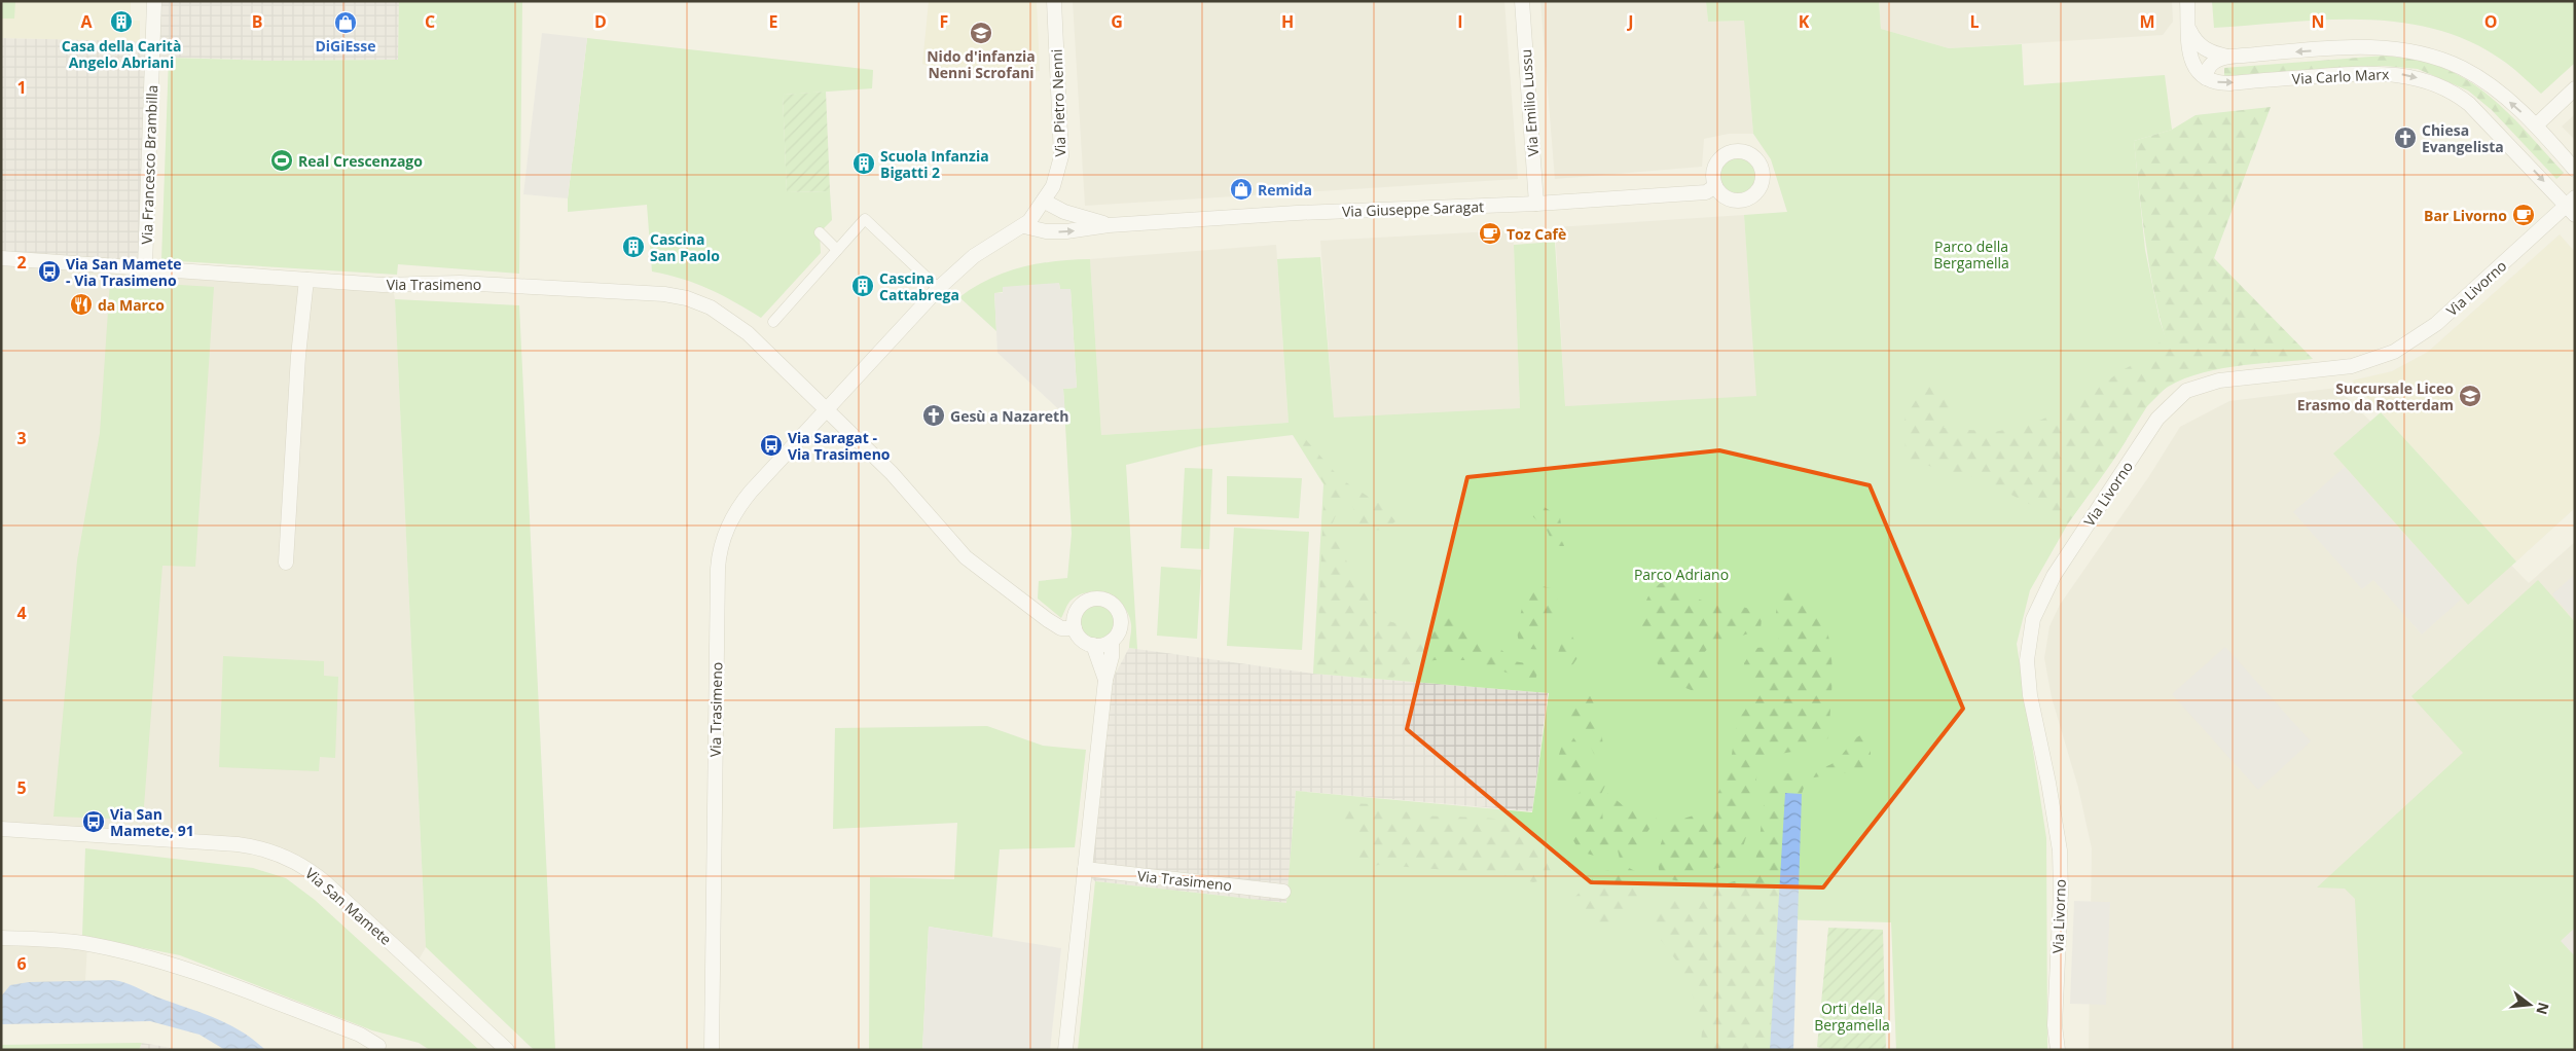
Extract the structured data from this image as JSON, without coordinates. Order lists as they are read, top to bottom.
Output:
{
  "streets": {
    "street": [
      "Via Carlo Marx",
      "Via Pietro Nenni",
      "Via Emilio Lussu",
      "Via Francesco Brambilla",
      "Via Giuseppe Saragat",
      "Via Trasimeno",
      "Via Livorno",
      "Via San Mamete"
    ]
  },
  "crossings": [
    ["Via Carlo Marx", "Via Livorno"],
    ["Via Pietro Nenni", "Via Giuseppe Saragat"],
    ["Via Emilio Lussu", "Via Giuseppe Saragat"],
    ["Via Francesco Brambilla", "Via Trasimeno"]
  ],
  "parks": ["Parco della Bergamella", "Parco Adriano", "Orti della Bergamella"],
  "places": {
    "building": [
      "Casa della Carità Angelo Abriani",
      "Scuola Infanzia Bigatti 2",
      "Cascina San Paolo",
      "Cascina Cattabrega"
    ],
    "shop": ["DiGiEsse", "Remida"],
    "school or university": ["Nido d'infanzia Nenni Scrofani", "Succursale Liceo Erasmo da Rotterdam"],
    "church": ["Chiesa Evangelista", "Gesù a Nazareth"],
    "sports": ["Real Crescenzago"],
    "cafe": ["Bar Livorno", "Toz Cafè"],
    "bus stop": ["Via San Mamete - Via Trasimeno", "Via Saragat - Via Trasimeno", "Via San Mamete, 91"],
    "restaurant": ["da Marco"]
  },
  "north": "right",
  "grid": {
    "columns": [
      "A",
      "B",
      "C",
      "D",
      "E",
      "F",
      "G",
      "H",
      "I",
      "J",
      "K",
      "L",
      "M",
      "N",
      "O"
    ],
    "rows": [
      "1",
      "2",
      "3",
      "4",
      "5",
      "6"
    ]
  }
}
